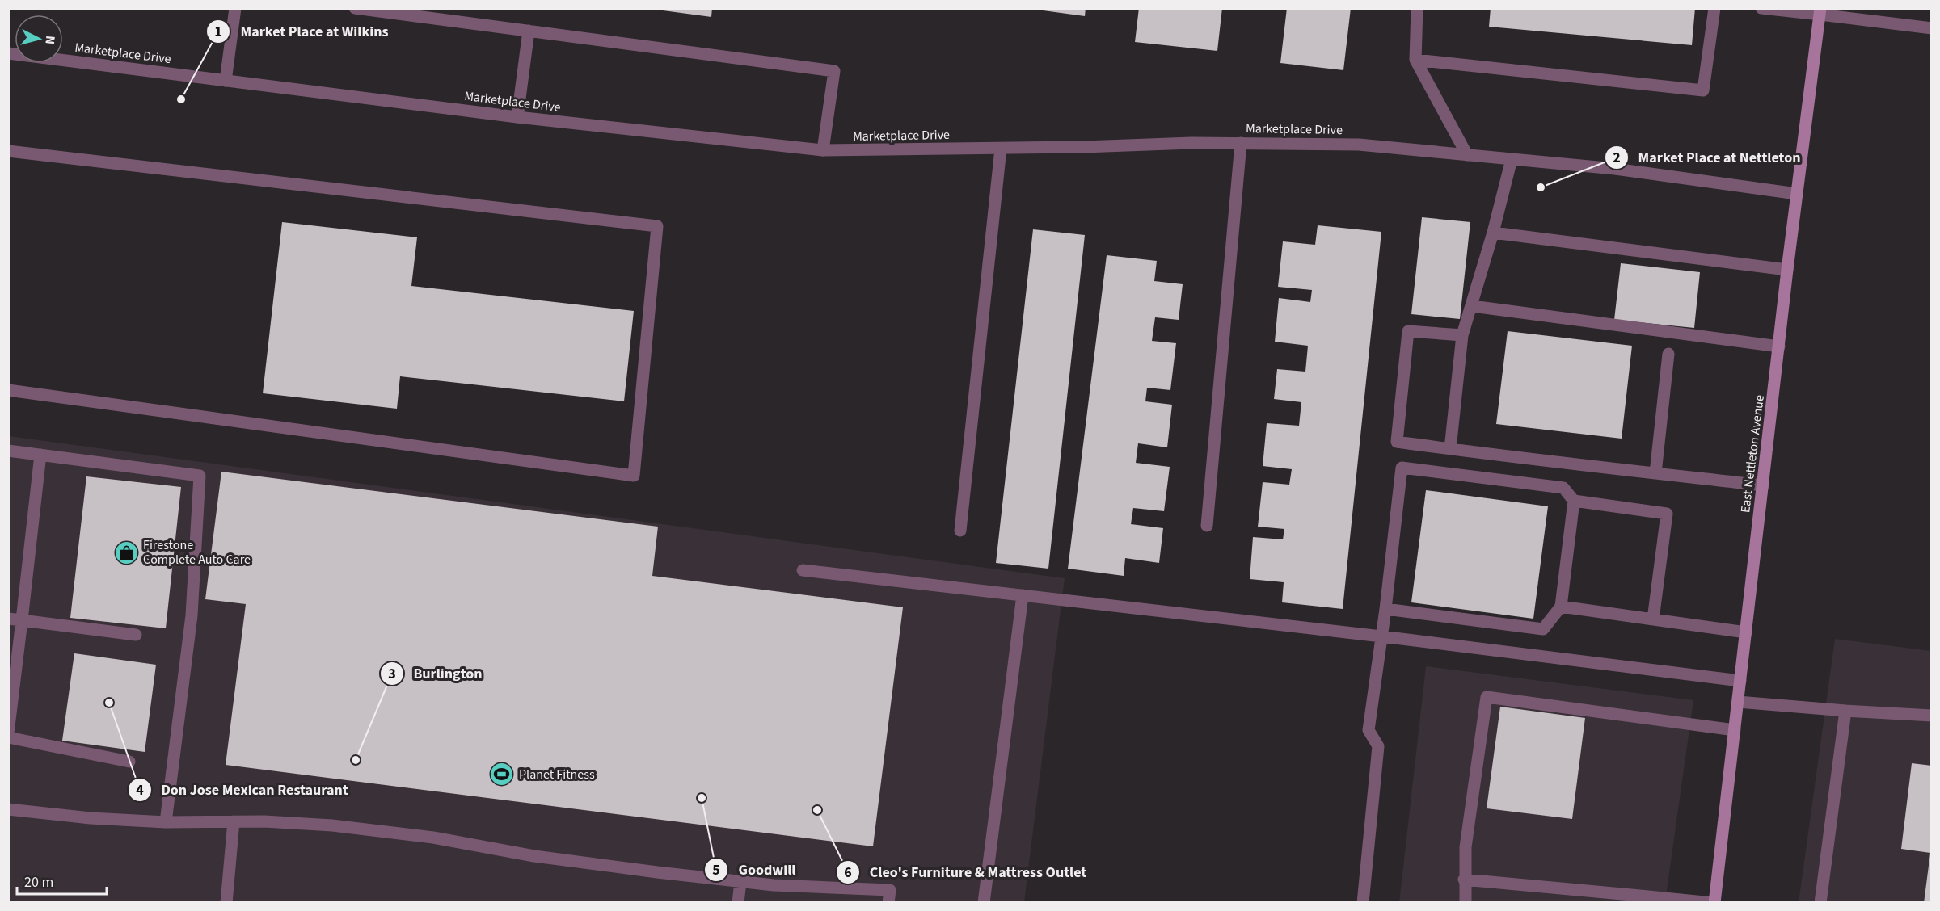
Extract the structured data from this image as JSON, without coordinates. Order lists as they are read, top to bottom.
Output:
{
  "streets": {
    "main road": ["East Nettleton Avenue"],
    "street": ["Marketplace Drive"]
  },
  "crossings": [
    ["Marketplace Drive", "East Nettleton Avenue"]
  ],
  "places": {
    "other": [
      "Market Place at Wilkins",
      "Market Place at Nettleton",
      "Don Jose Mexican Restaurant",
      "Burlington",
      "Goodwill",
      "Cleo's Furniture & Mattress Outlet"
    ],
    "shop": ["Firestone Complete Auto Care"],
    "sports": ["Planet Fitness"]
  },
  "scale_bar": "20 m",
  "north": "right"
}
